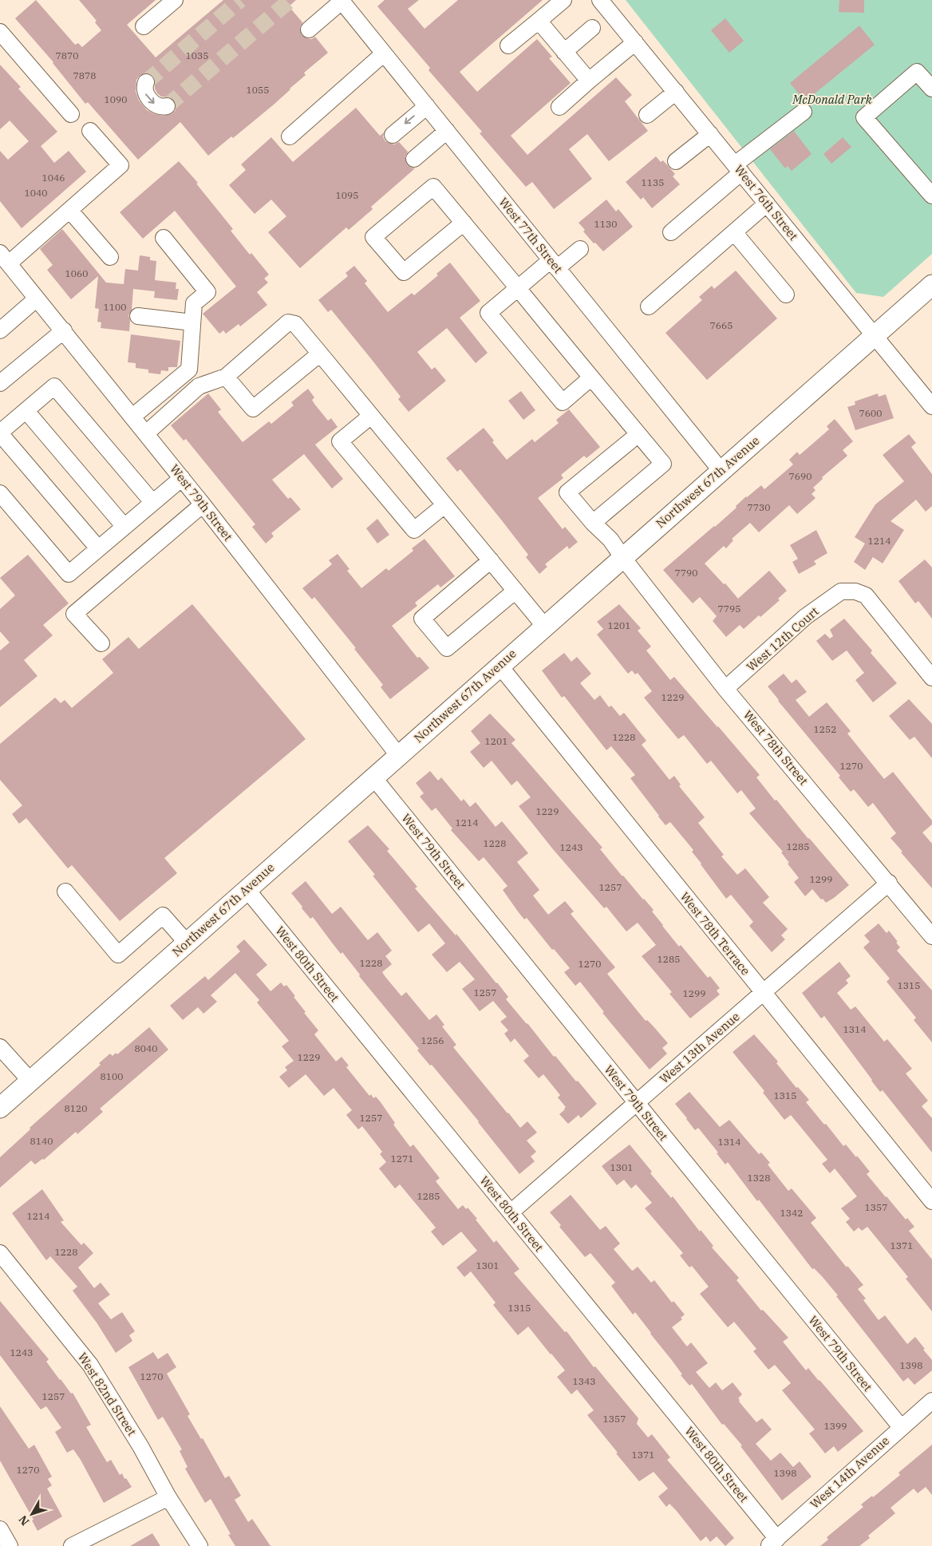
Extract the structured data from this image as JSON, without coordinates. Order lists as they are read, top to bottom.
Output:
{
  "streets": {
    "main road": ["Northwest 67th Avenue"],
    "street": [
      "West 76th Street",
      "West 77th Street",
      "West 79th Street",
      "West 12th Court",
      "West 78th Street",
      "West 78th Terrace",
      "West 80th Street",
      "West 13th Avenue",
      "West 82nd Street",
      "West 14th Avenue"
    ]
  },
  "crossings": [
    ["West 76th Street", "Northwest 67th Avenue"],
    ["West 77th Street", "Northwest 67th Avenue"],
    ["Northwest 67th Avenue", "West 79th Street"],
    ["Northwest 67th Avenue", "West 78th Street"],
    ["Northwest 67th Avenue", "West 78th Terrace"],
    ["Northwest 67th Avenue", "West 80th Street"],
    ["West 79th Street", "West 13th Avenue"],
    ["West 79th Street", "West 14th Avenue"],
    ["West 12th Court", "West 78th Street"],
    ["West 78th Street", "West 13th Avenue"],
    ["West 78th Terrace", "West 13th Avenue"],
    ["West 80th Street", "West 13th Avenue"],
    ["West 80th Street", "West 14th Avenue"]
  ],
  "parks": ["McDonald Park"],
  "house_numbers": [
    "7870",
    "1035",
    "7878",
    "1055",
    "1090",
    "1046",
    "1135",
    "1040",
    "1095",
    "1130",
    "1060",
    "1100",
    "7665",
    "7600",
    "7690",
    "7730",
    "1214",
    "7790",
    "7795",
    "1201",
    "1229",
    "1252",
    "1228",
    "1201",
    "1270",
    "1229",
    "1214",
    "1228",
    "1285",
    "1243",
    "1299",
    "1257",
    "1285",
    "1228",
    "1270",
    "1315",
    "1257",
    "1299",
    "1314",
    "1256",
    "8040",
    "1229",
    "8100",
    "1315",
    "8120",
    "1257",
    "8140",
    "1314",
    "1271",
    "1301",
    "1328",
    "1285",
    "1357",
    "1342",
    "1214",
    "1371",
    "1228",
    "1301",
    "1315",
    "1243",
    "1398",
    "1270",
    "1343",
    "1257",
    "1357",
    "1399",
    "1371",
    "1270",
    "1398"
  ],
  "north": "bottom left"
}
